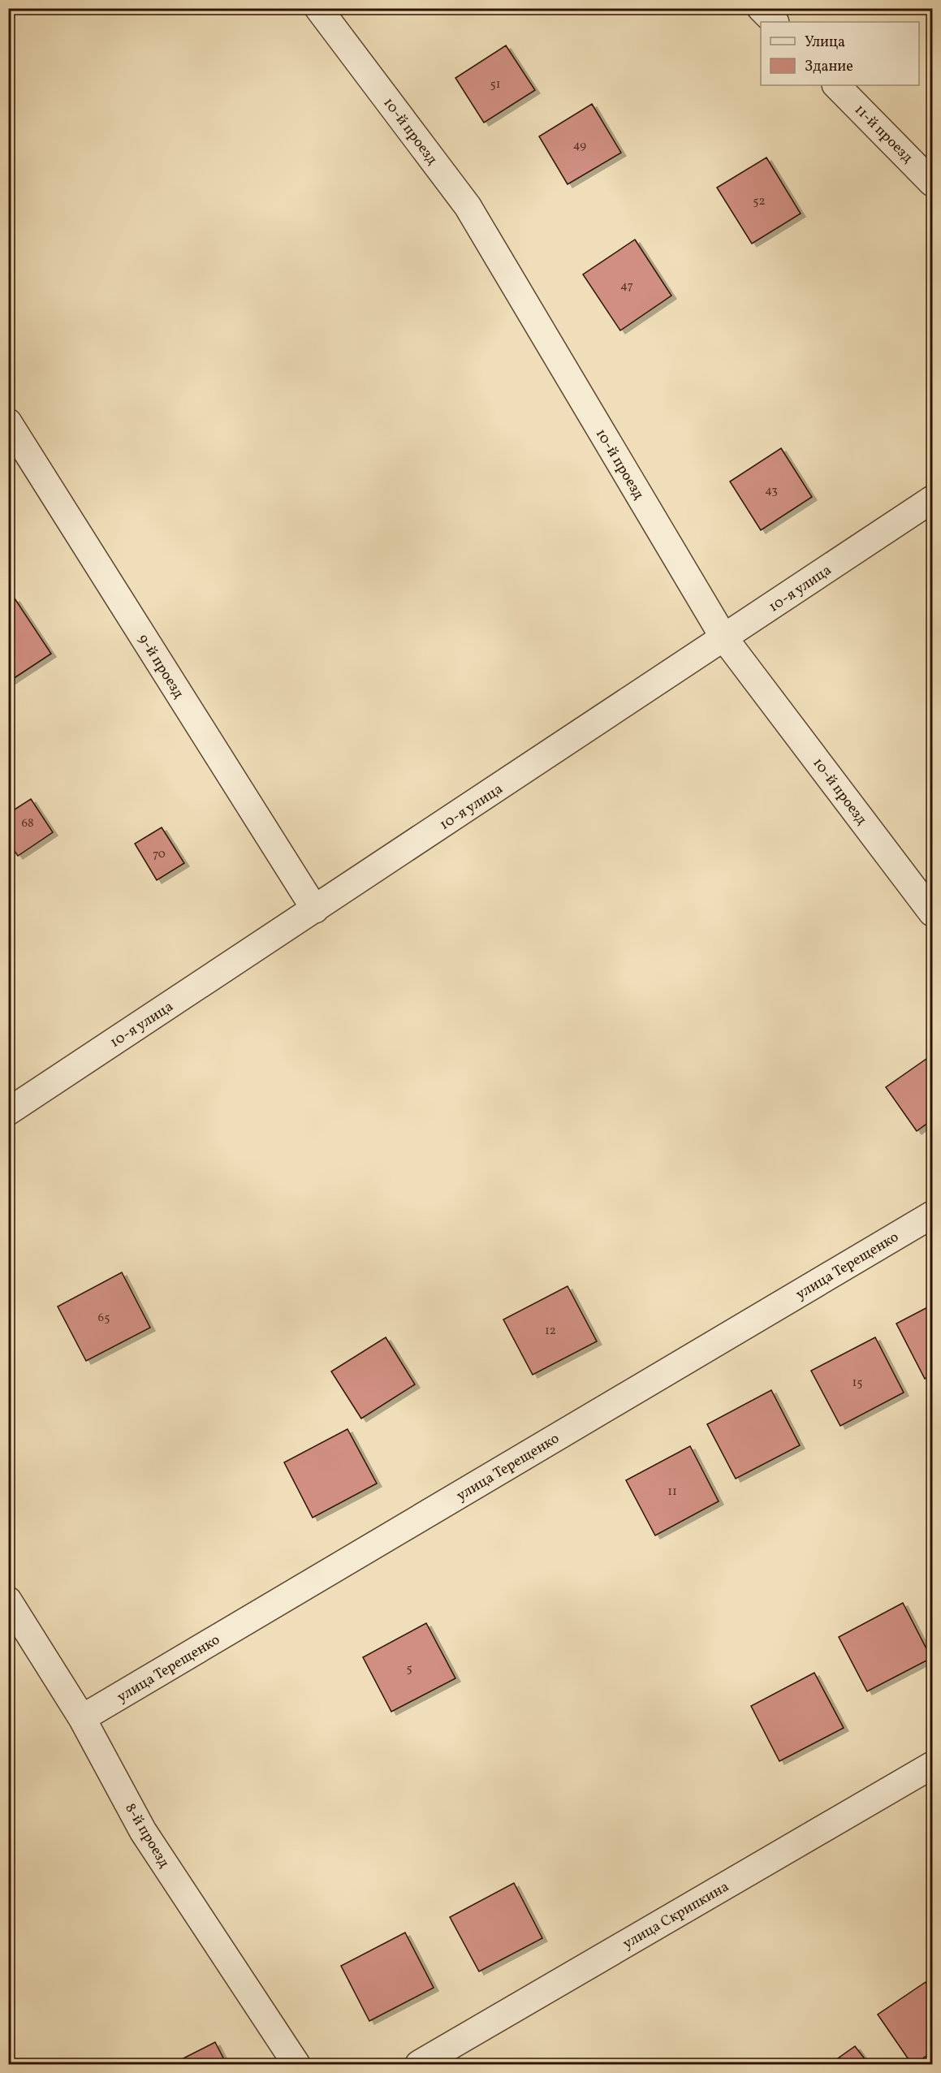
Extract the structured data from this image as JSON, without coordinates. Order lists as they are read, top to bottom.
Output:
{
  "streets": {
    "street": [
      "10-й проезд",
      "11-й проезд",
      "10-я улица",
      "9-й проезд",
      "улица Терещенко",
      "8-й проезд",
      "улица Скрипкина"
    ]
  },
  "crossings": [
    ["10-й проезд", "10-я улица"],
    ["10-я улица", "9-й проезд"],
    ["улица Терещенко", "8-й проезд"]
  ],
  "house_numbers": [
    "51",
    "49",
    "52",
    "47",
    "43",
    "68",
    "70",
    "65",
    "12",
    "15",
    "11",
    "5"
  ],
  "legend": ["Улица", "Здание"]
}
